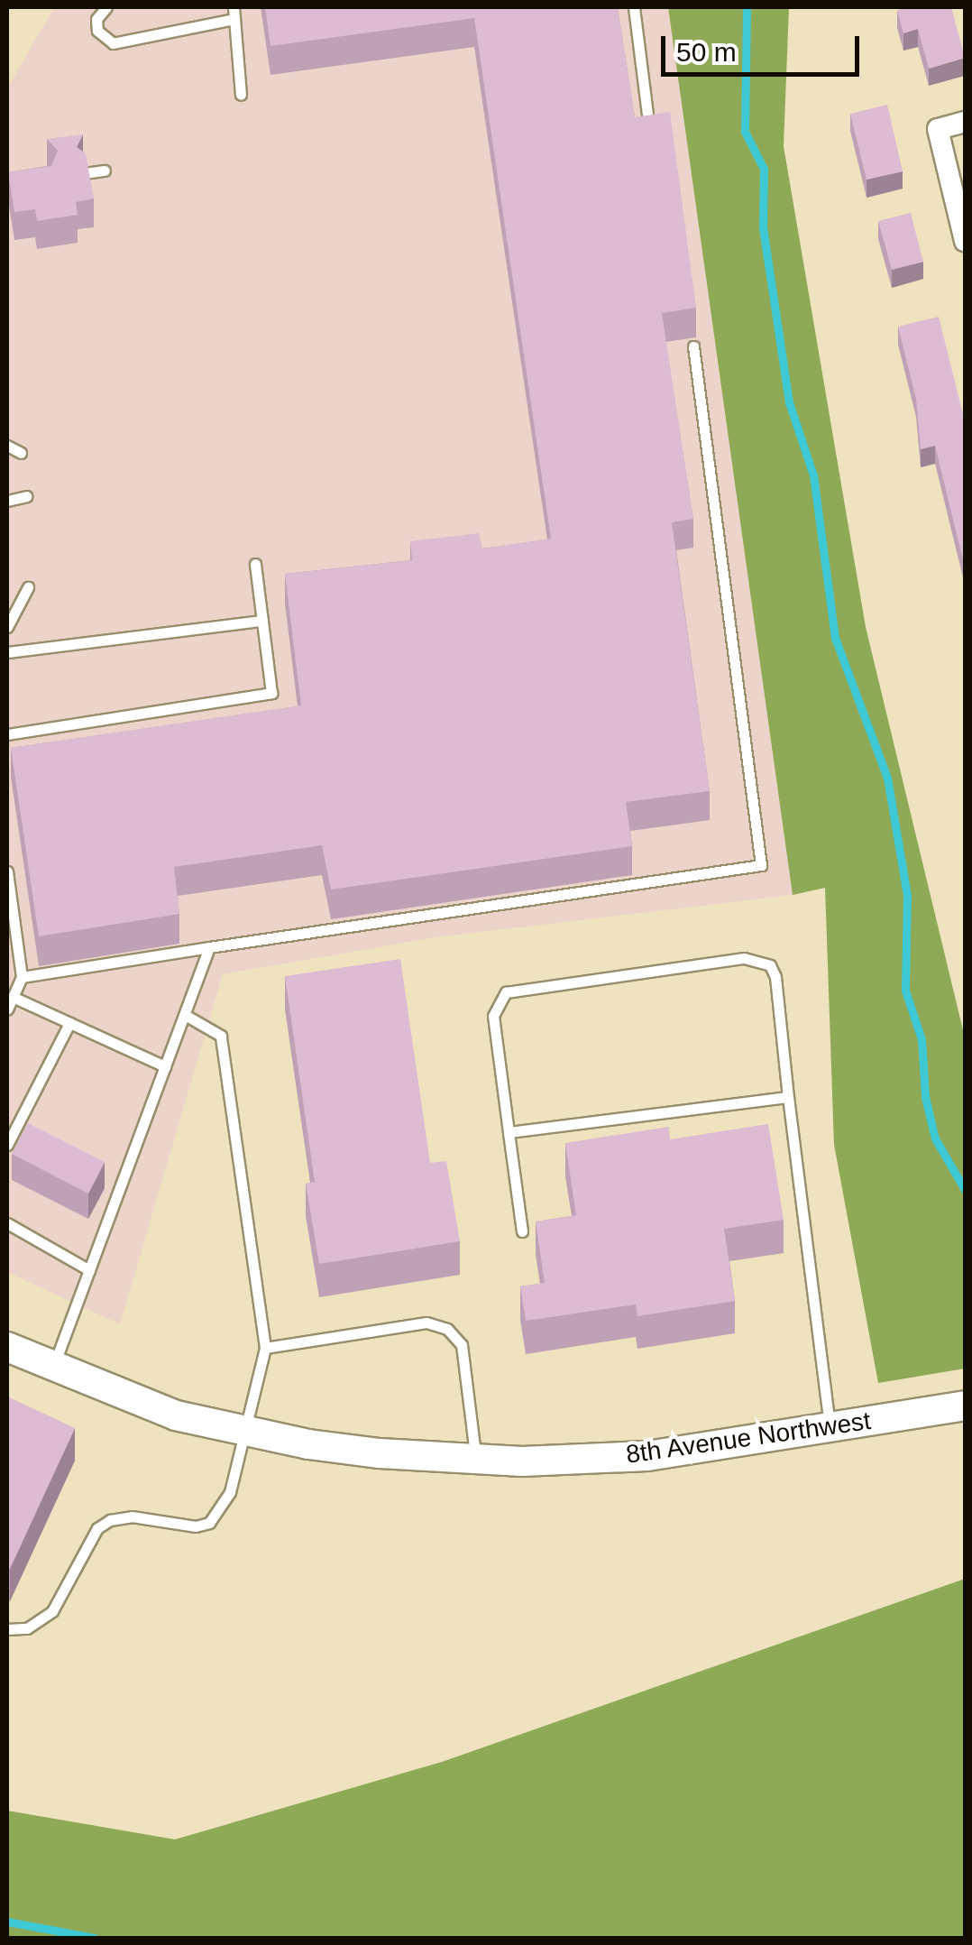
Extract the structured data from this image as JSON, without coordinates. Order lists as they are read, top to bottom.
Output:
{
  "streets": {
    "street": ["8th Avenue Northwest"]
  },
  "scale_bar": "50 m"
}
